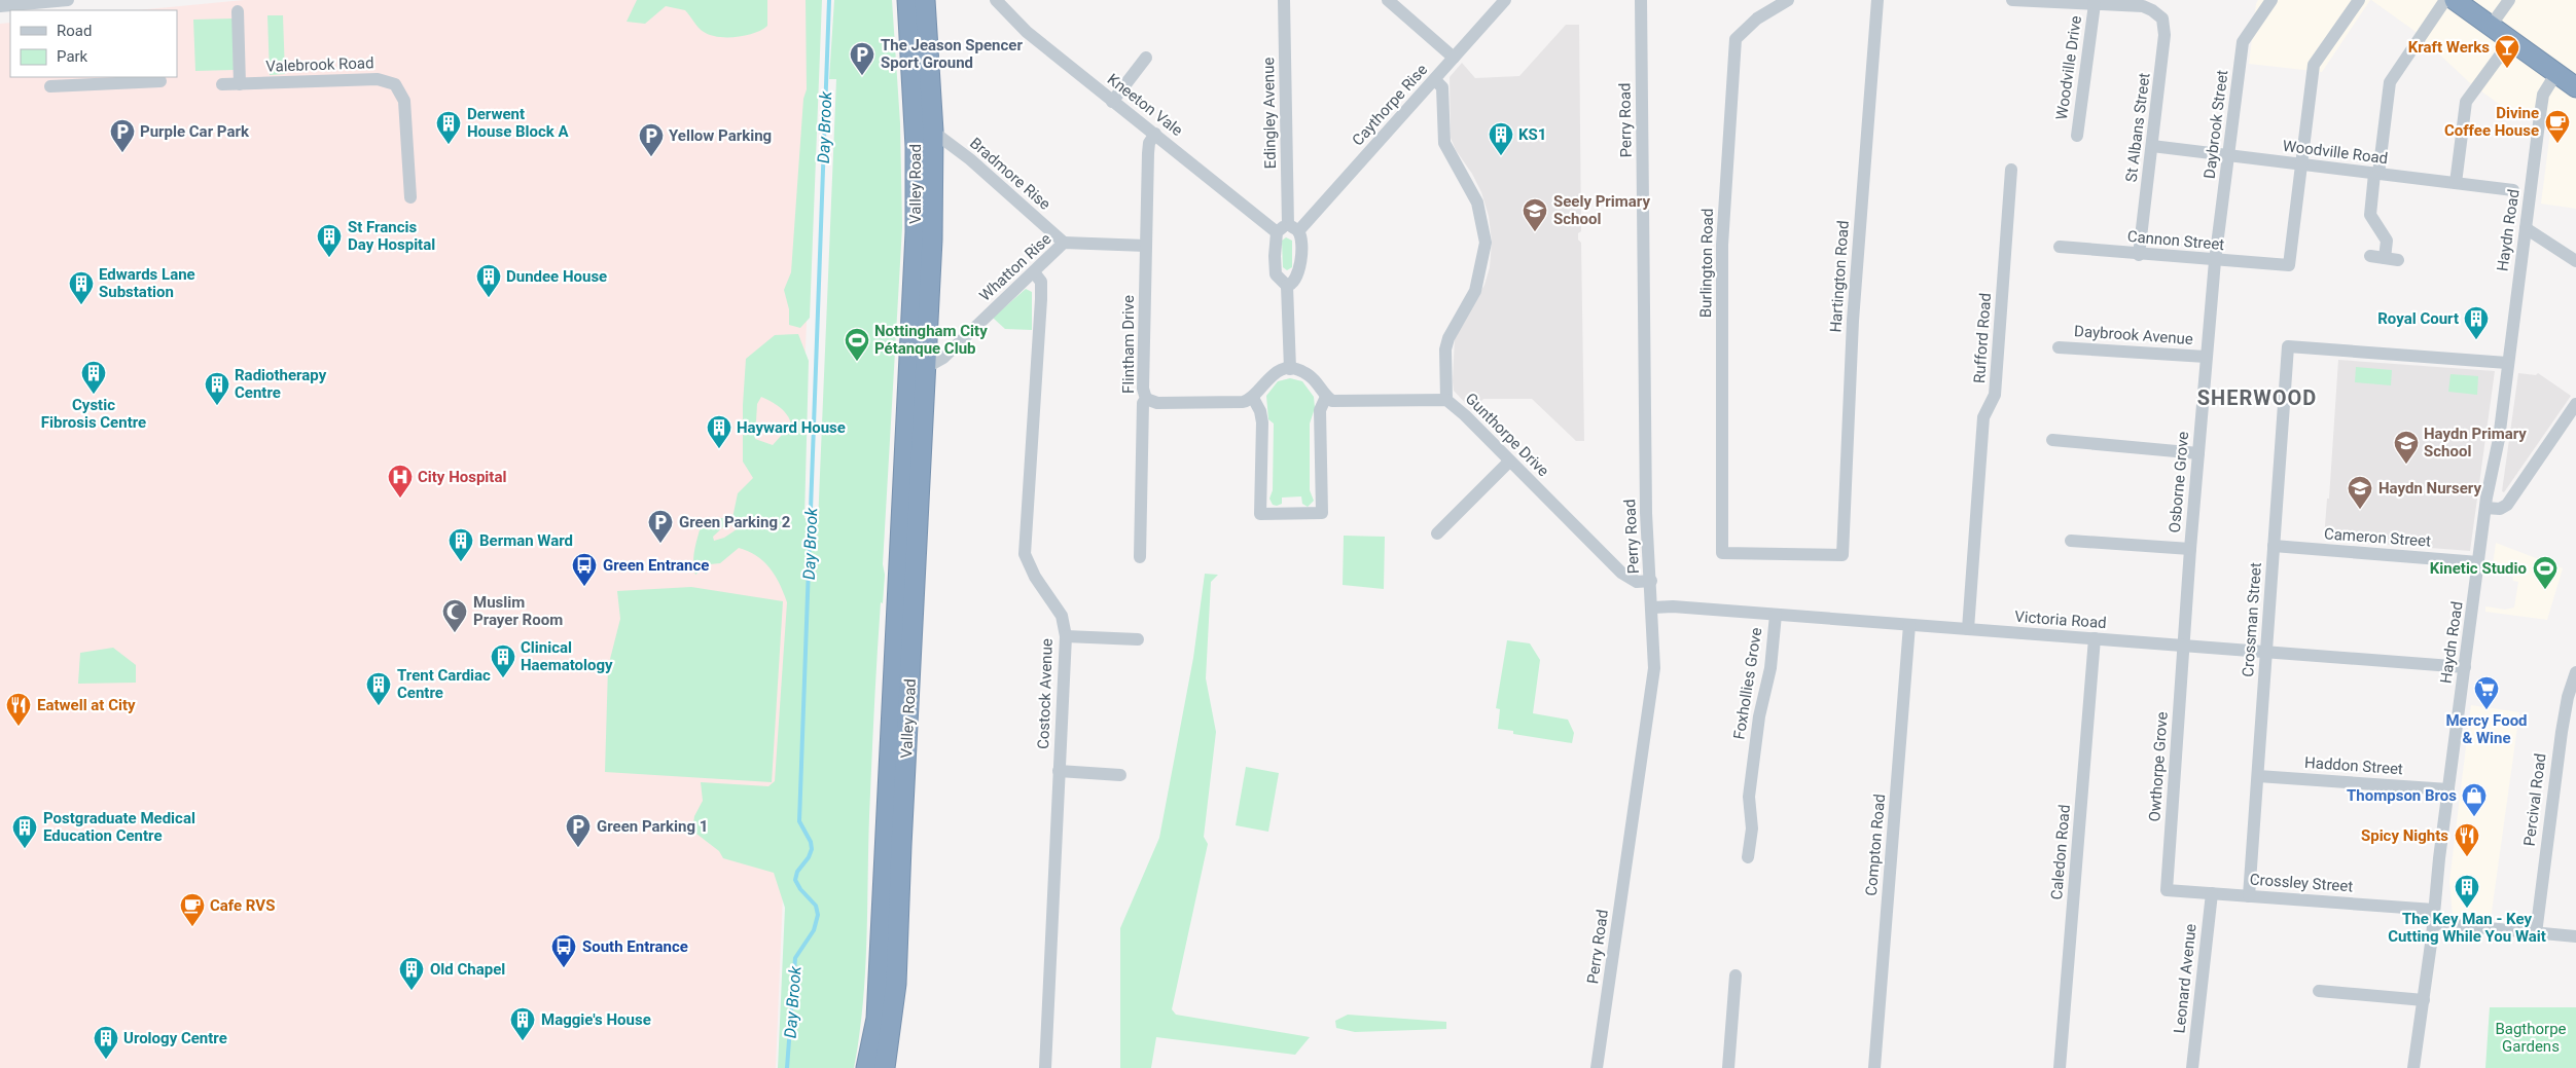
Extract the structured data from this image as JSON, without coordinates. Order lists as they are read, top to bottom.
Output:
{
  "streets": {
    "highway": ["Valley Road"],
    "street": [
      "Valebrook Road",
      "Woodville Drive",
      "Kneeton Vale",
      "Caythorpe Rise",
      "Edingley Avenue",
      "Perry Road",
      "Daybrook Street",
      "St Albans Street",
      "Woodville Road",
      "Bradmore Rise",
      "Haydn Road",
      "Cannon Street",
      "Burlington Road",
      "Whatton Rise",
      "Hartington Road",
      "Daybrook Avenue",
      "Rufford Road",
      "Flintham Drive",
      "Gunthorpe Drive",
      "Osborne Grove",
      "Cameron Street",
      "Victoria Road",
      "Crossman Street",
      "Foxhollies Grove",
      "Costock Avenue",
      "Haddon Street",
      "Owthorpe Grove",
      "Percival Road",
      "Compton Road",
      "Caledon Road",
      "Crossley Street",
      "Leonard Avenue"
    ]
  },
  "crossings": [
    ["Woodville Drive", "St Albans Street"],
    ["Kneeton Vale", "Caythorpe Rise"],
    ["Kneeton Vale", "Edingley Avenue"],
    ["Kneeton Vale", "Flintham Drive"],
    ["Caythorpe Rise", "Edingley Avenue"],
    ["Perry Road", "Gunthorpe Drive"],
    ["Perry Road", "Victoria Road"],
    ["Daybrook Street", "Woodville Road"],
    ["Daybrook Street", "Cannon Street"],
    ["Daybrook Street", "Osborne Grove"],
    ["St Albans Street", "Woodville Road"],
    ["St Albans Street", "Cannon Street"],
    ["Woodville Road", "Cannon Street"],
    ["Bradmore Rise", "Valley Road"],
    ["Bradmore Rise", "Whatton Rise"],
    ["Valley Road", "Whatton Rise"],
    ["Haydn Road", "Cameron Street"],
    ["Haydn Road", "Victoria Road"],
    ["Haydn Road", "Crossman Street"],
    ["Haydn Road", "Haddon Street"],
    ["Haydn Road", "Crossley Street"],
    ["Cannon Street", "Osborne Grove"],
    ["Burlington Road", "Hartington Road"],
    ["Whatton Rise", "Flintham Drive"],
    ["Whatton Rise", "Costock Avenue"],
    ["Daybrook Avenue", "Osborne Grove"],
    ["Rufford Road", "Victoria Road"],
    ["Osborne Grove", "Victoria Road"],
    ["Osborne Grove", "Owthorpe Grove"],
    ["Cameron Street", "Crossman Street"],
    ["Victoria Road", "Crossman Street"],
    ["Victoria Road", "Foxhollies Grove"],
    ["Victoria Road", "Owthorpe Grove"],
    ["Victoria Road", "Compton Road"],
    ["Victoria Road", "Caledon Road"],
    ["Crossman Street", "Haddon Street"],
    ["Crossman Street", "Crossley Street"],
    ["Owthorpe Grove", "Crossley Street"],
    ["Crossley Street", "Leonard Avenue"]
  ],
  "districts": ["SHERWOOD"],
  "water": ["Day Brook"],
  "parks": ["Bagthorpe Gardens"],
  "places": {
    "bar": ["Kraft Werks"],
    "parking": [
      "The Jeason Spencer Sport Ground",
      "Purple Car Park",
      "Yellow Parking",
      "Green Parking 2",
      "Green Parking 1"
    ],
    "cafe": ["Divine Coffee House", "Cafe RVS"],
    "building": [
      "Derwent House Block A",
      "KS1",
      "St Francis Day Hospital",
      "Dundee House",
      "Edwards Lane Substation",
      "Royal Court",
      "Cystic Fibrosis Centre",
      "Radiotherapy Centre",
      "Hayward House",
      "Berman Ward",
      "Clinical Haematology",
      "Trent Cardiac Centre",
      "Postgraduate Medical Education Centre",
      "The Key Man - Key Cutting While You Wait",
      "Old Chapel",
      "Maggie's House",
      "Urology Centre"
    ],
    "school or university": ["Seely Primary School", "Haydn Primary School", "Haydn Nursery"],
    "sports": ["Nottingham City Pétanque Club", "Kinetic Studio"],
    "hospital": ["City Hospital"],
    "bus stop": ["Green Entrance", "South Entrance"],
    "mosque": ["Muslim Prayer Room"],
    "supermarket": ["Mercy Food & Wine"],
    "restaurant": ["Eatwell at City", "Spicy Nights"],
    "shop": ["Thompson Bros"]
  },
  "legend": ["Road", "Park"]
}
